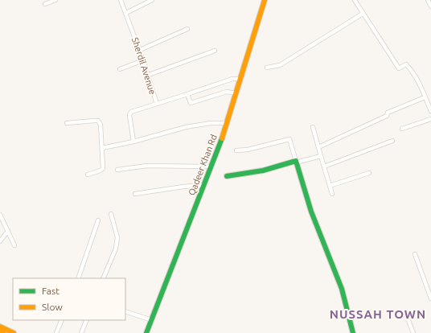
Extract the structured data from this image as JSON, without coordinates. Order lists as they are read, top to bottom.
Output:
{
  "streets": {
    "main road": ["Qadeer Khan Rd"],
    "street": ["Sherdil Avenue"]
  },
  "crossings": [
    ["Sherdil Avenue", "Qadeer Khan Rd"]
  ],
  "districts": ["NUSSAH TOWN"],
  "legend": ["Fast", "Slow"]
}
